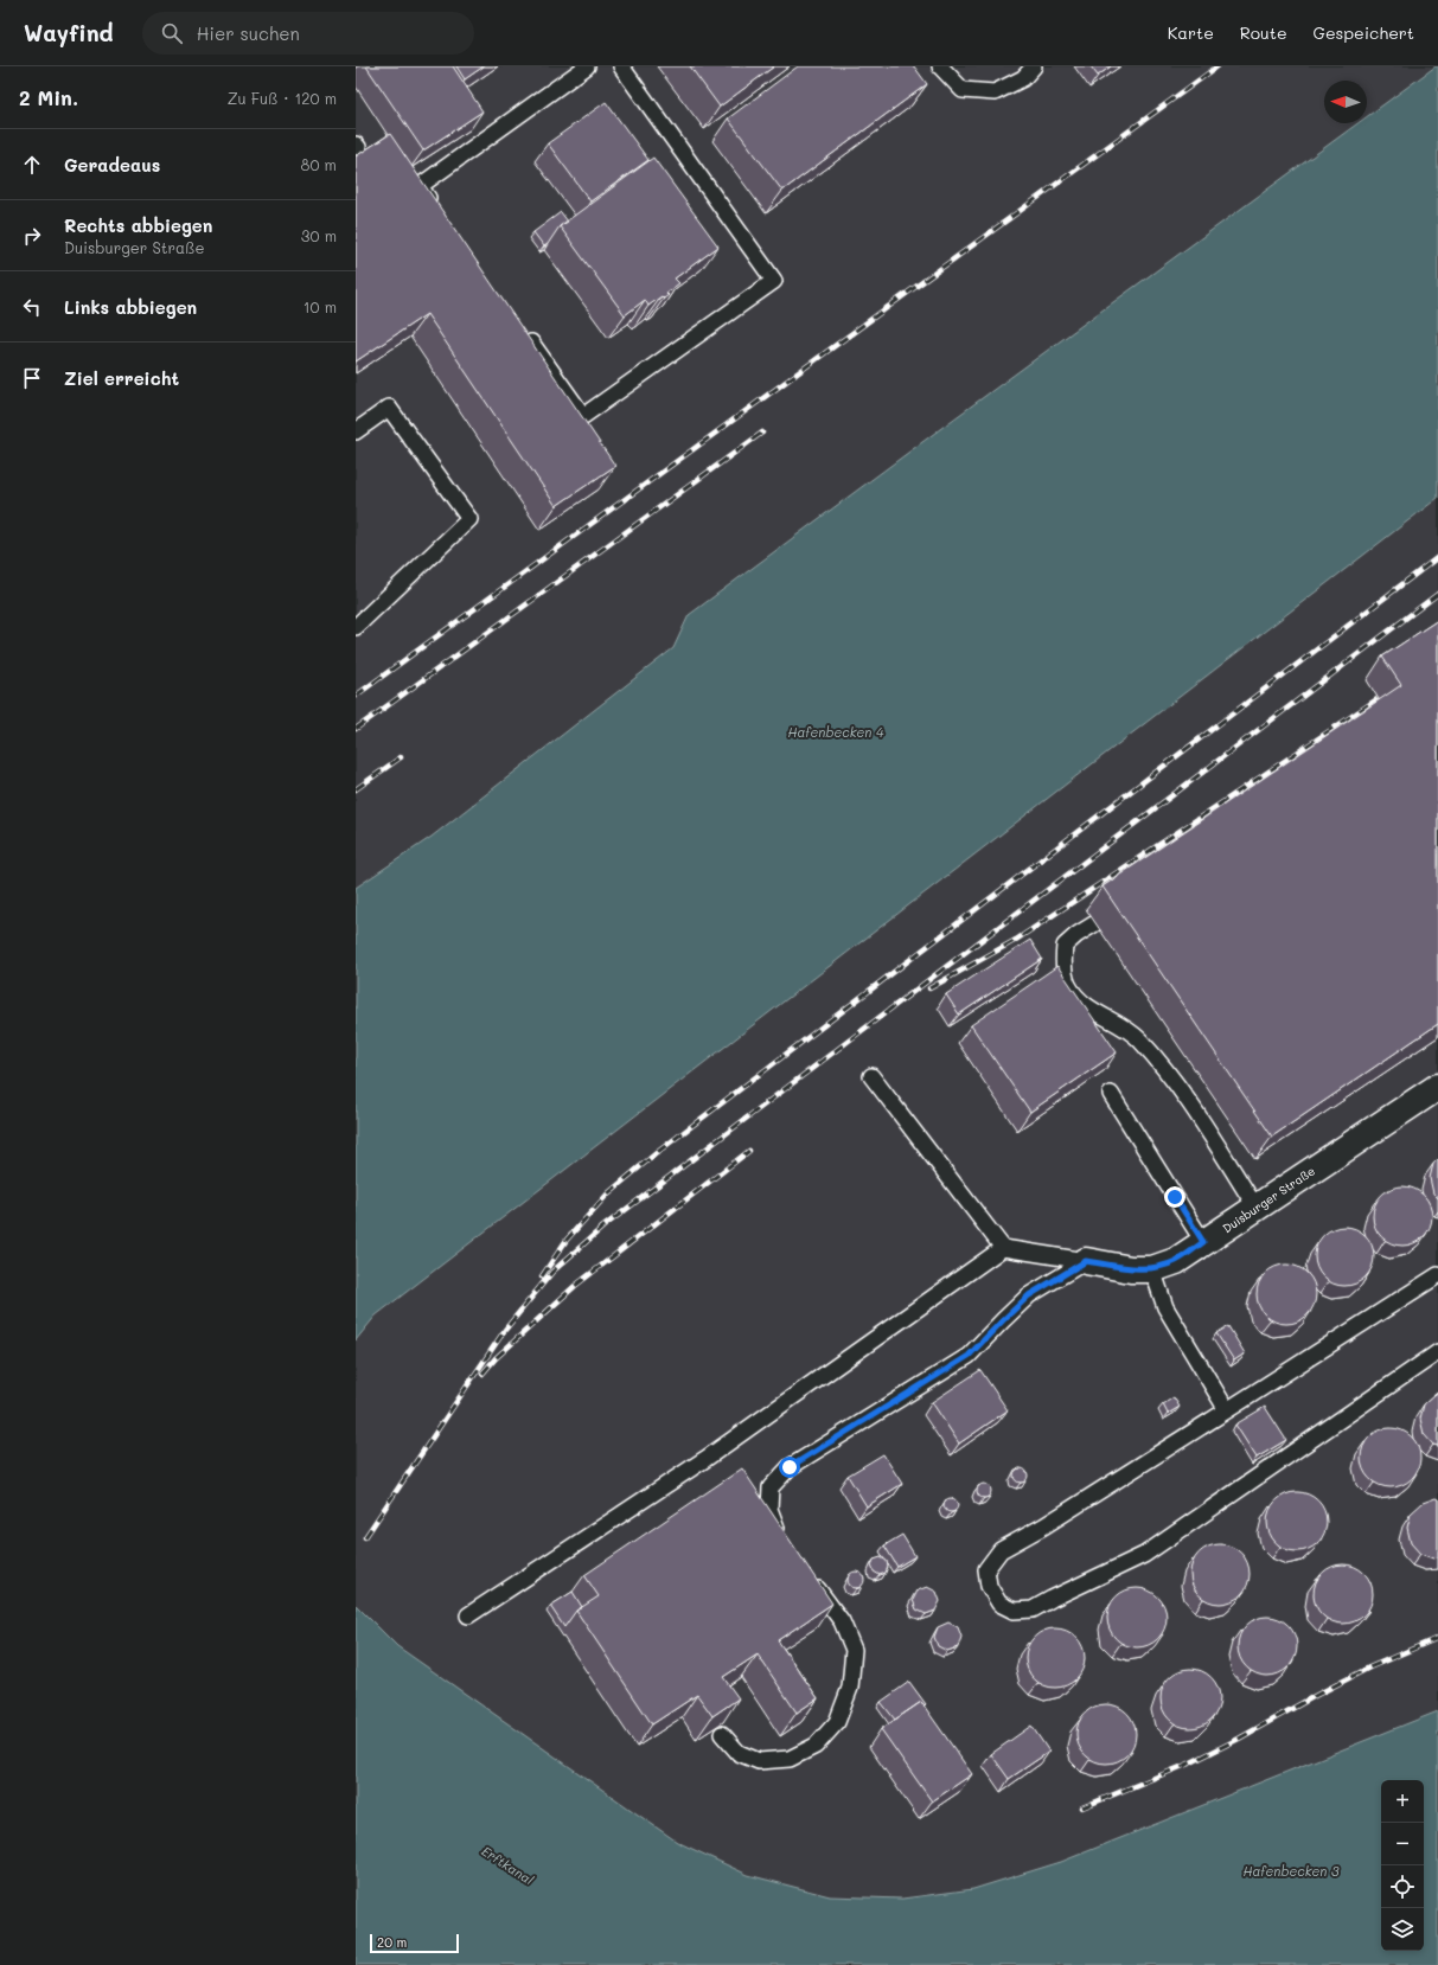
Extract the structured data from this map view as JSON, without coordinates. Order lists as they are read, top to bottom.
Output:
{
  "streets": {
    "street": ["Duisburger Straße"]
  },
  "water": ["Hafenbecken 4", "Erftkanal", "Hafenbecken 3"],
  "scale_bar": "20 m",
  "north": "left",
  "page": {
    "header": "Wayfind",
    "search": "Hier suchen",
    "nav": ["Karte", "Route", "Gespeichert"],
    "heading": ["2 Min.", "Zu Fuß · 120 m"],
    "list": [
      ["Geradeaus", "80 m"],
      ["Rechts abbiegen", "Duisburger Straße", "30 m"],
      ["Links abbiegen", "10 m"],
      "Ziel erreicht"
    ],
    "map_buttons": ["+", "−"],
    "scale": "20 m"
  }
}
